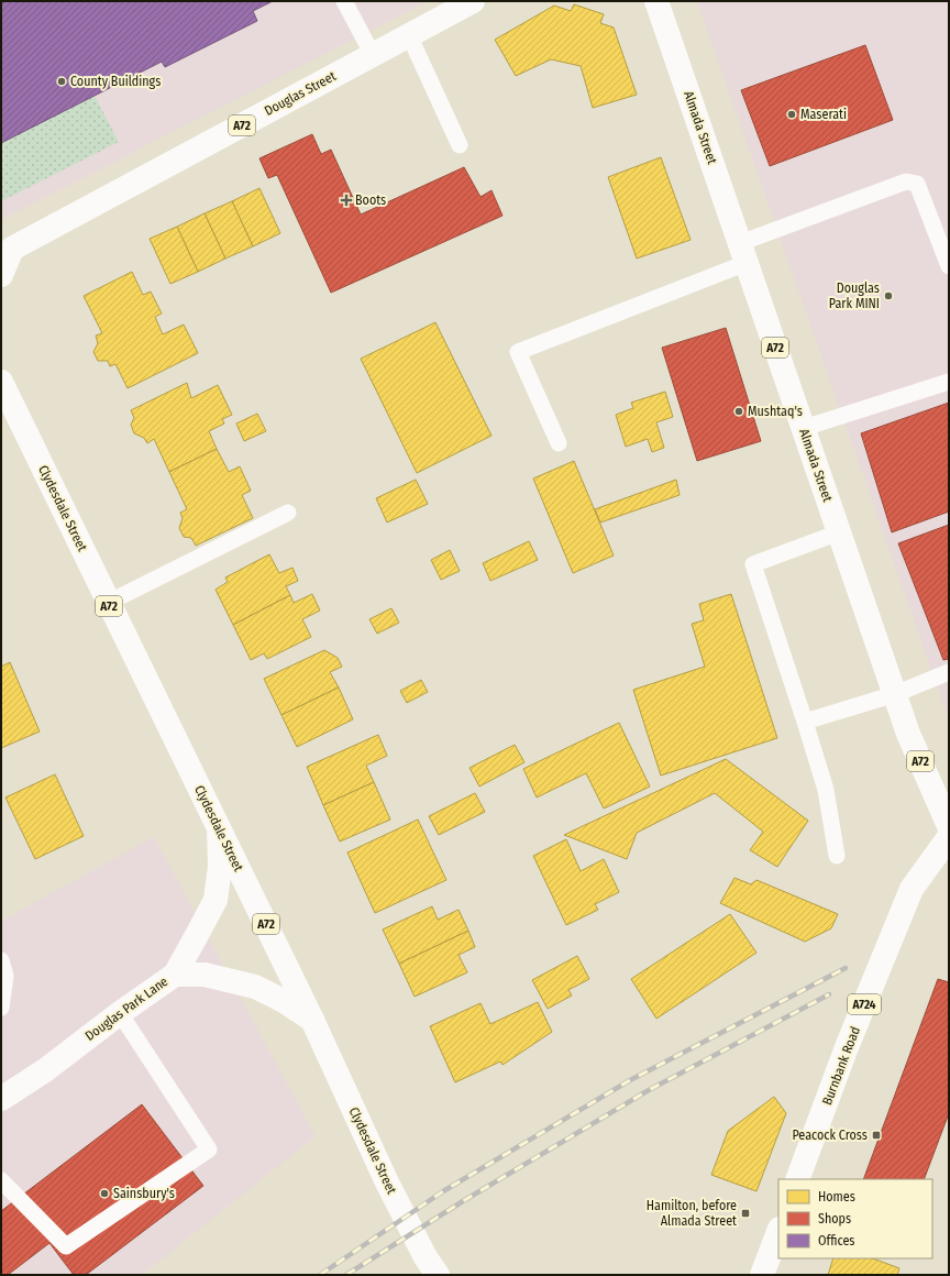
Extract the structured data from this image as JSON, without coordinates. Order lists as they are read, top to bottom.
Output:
{
  "streets": {
    "main road": [
      "Douglas Street",
      "A72",
      "Almada Street",
      "Clydesdale Street",
      "A724",
      "Douglas Park Lane",
      "Burnbank Road"
    ]
  },
  "crossings": [
    ["Douglas Street", "A72"],
    ["Clydesdale Street", "Douglas Park Lane"]
  ],
  "places": {
    "other": [
      "County Buildings",
      "Maserati",
      "Douglas Park MINI",
      "Mushtaq's",
      "Sainsbury's"
    ],
    "health": ["Boots"],
    "transit": ["Peacock Cross", "Hamilton, before Almada Street"]
  },
  "legend": ["Homes", "Shops", "Offices"]
}
